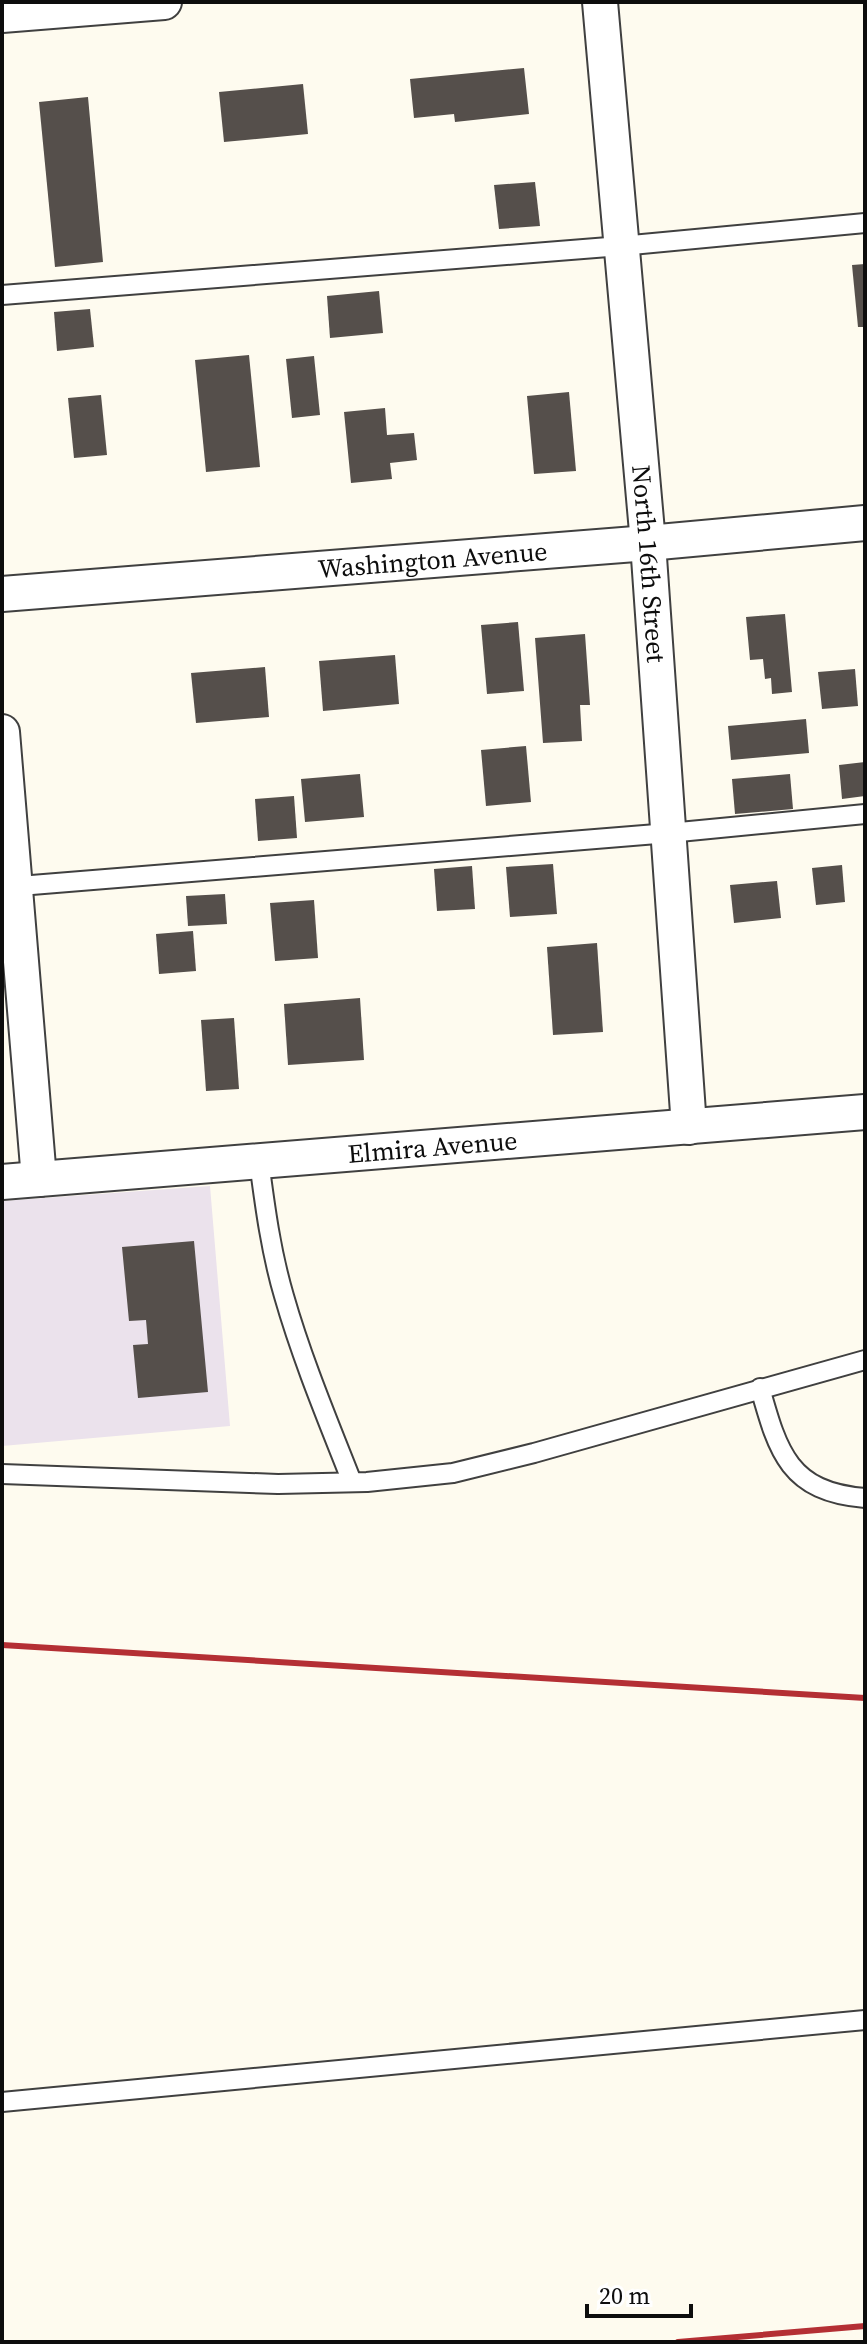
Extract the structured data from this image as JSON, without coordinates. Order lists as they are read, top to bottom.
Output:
{
  "streets": {
    "street": ["Washington Avenue", "North 16th Street", "Elmira Avenue"]
  },
  "crossings": [
    ["Washington Avenue", "North 16th Street"],
    ["North 16th Street", "Elmira Avenue"]
  ],
  "scale_bar": "20 m"
}
